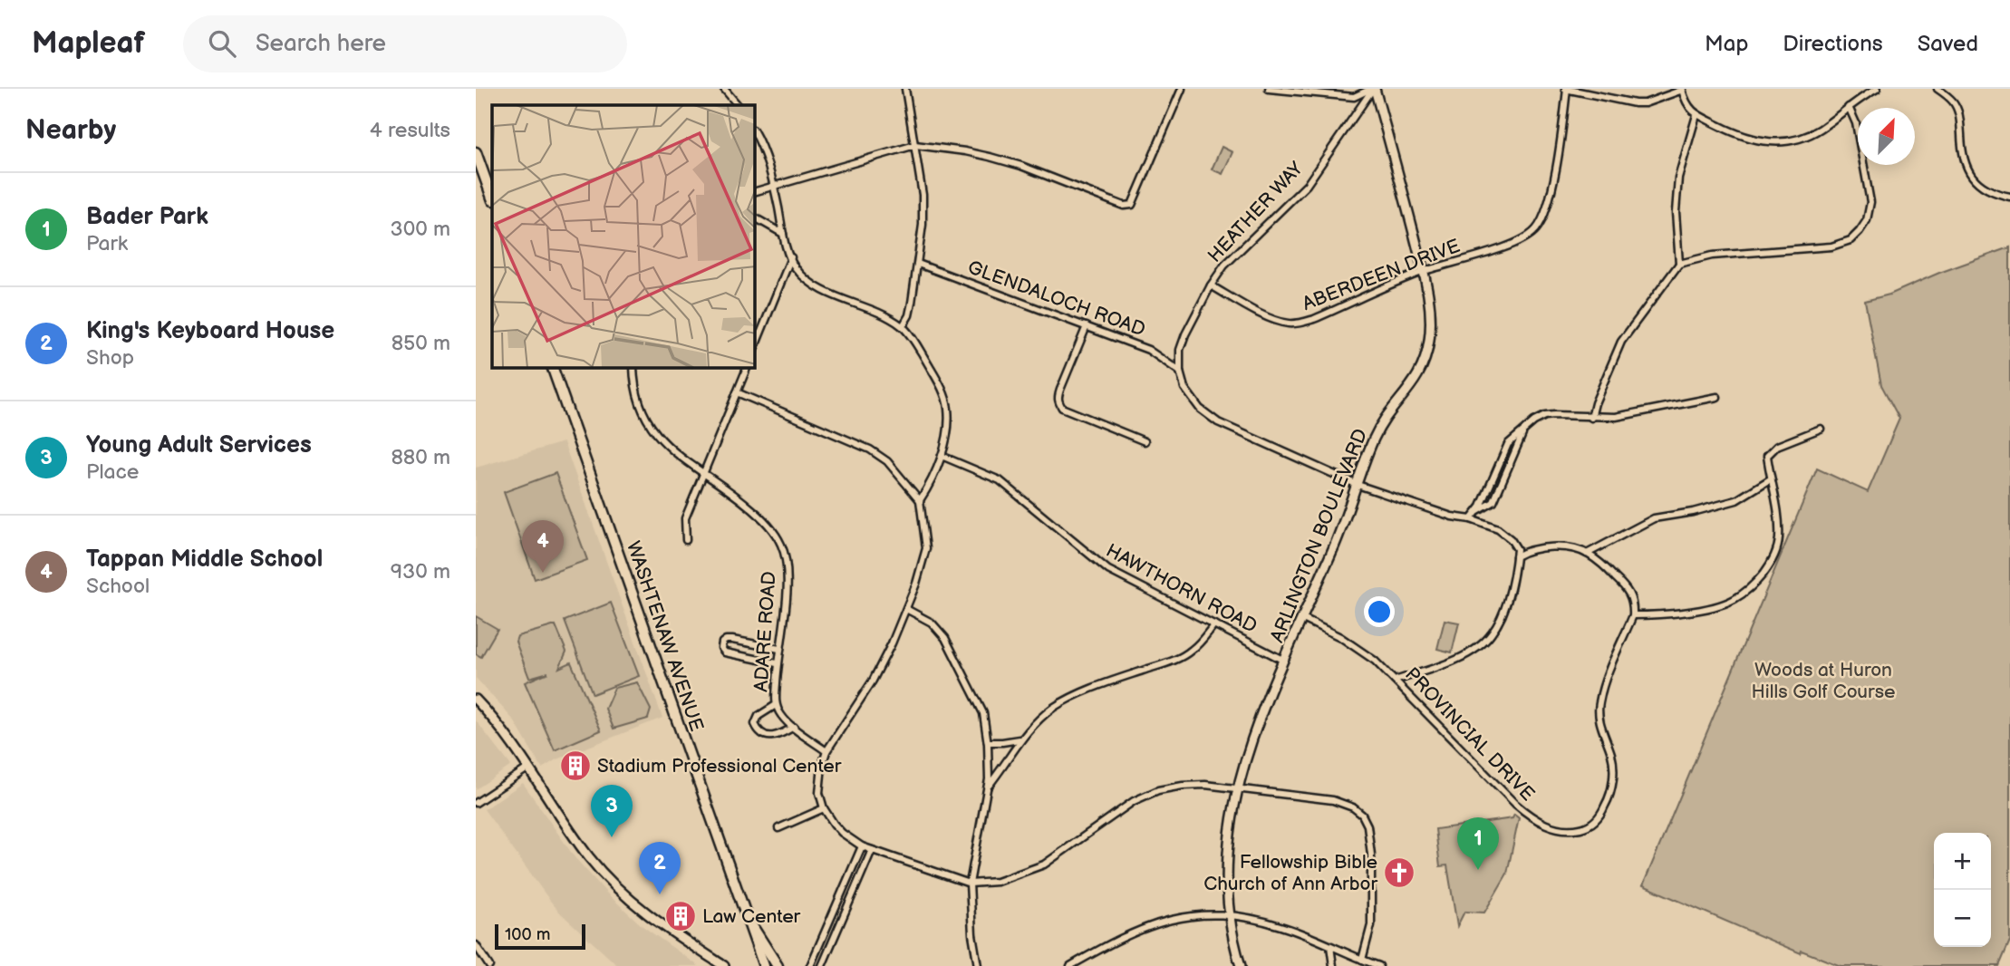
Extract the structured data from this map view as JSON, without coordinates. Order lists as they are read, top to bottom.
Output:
{
  "streets": {
    "main road": ["WASHTENAW AVENUE"],
    "street": [
      "HEATHER WAY",
      "ABERDEEN DRIVE",
      "GLENDALOCH ROAD",
      "ARLINGTON BOULEVARD",
      "HAWTHORN ROAD",
      "ADARE ROAD",
      "PROVINCIAL DRIVE"
    ]
  },
  "crossings": [
    ["HEATHER WAY", "ABERDEEN DRIVE"],
    ["HEATHER WAY", "GLENDALOCH ROAD"],
    ["HEATHER WAY", "ARLINGTON BOULEVARD"],
    ["ABERDEEN DRIVE", "ARLINGTON BOULEVARD"],
    ["ARLINGTON BOULEVARD", "HAWTHORN ROAD"],
    ["ARLINGTON BOULEVARD", "PROVINCIAL DRIVE"]
  ],
  "parks": ["Woods at Huron Hills Golf Course"],
  "places": {
    "building": ["Stadium Professional Center", "Law Center"],
    "church": ["Fellowship Bible Church of Ann Arbor"]
  },
  "scale_bar": "100 m",
  "north": "top right",
  "page": {
    "header": "Mapleaf",
    "search": "Search here",
    "nav": ["Map", "Directions", "Saved"],
    "heading": ["Nearby", "4 results"],
    "list": [
      {
        "mark": "1",
        "name": "Bader Park",
        "note": "Park",
        "value": "300 m"
      },
      {
        "mark": "2",
        "name": "King's Keyboard House",
        "note": "Shop",
        "value": "850 m"
      },
      {
        "mark": "3",
        "name": "Young Adult Services",
        "note": "Place",
        "value": "880 m"
      },
      {
        "mark": "4",
        "name": "Tappan Middle School",
        "note": "School",
        "value": "930 m"
      }
    ],
    "pins": [
      "4",
      "3",
      "1",
      "2"
    ],
    "map_buttons": ["+", "−"],
    "scale": "100 m"
  }
}
